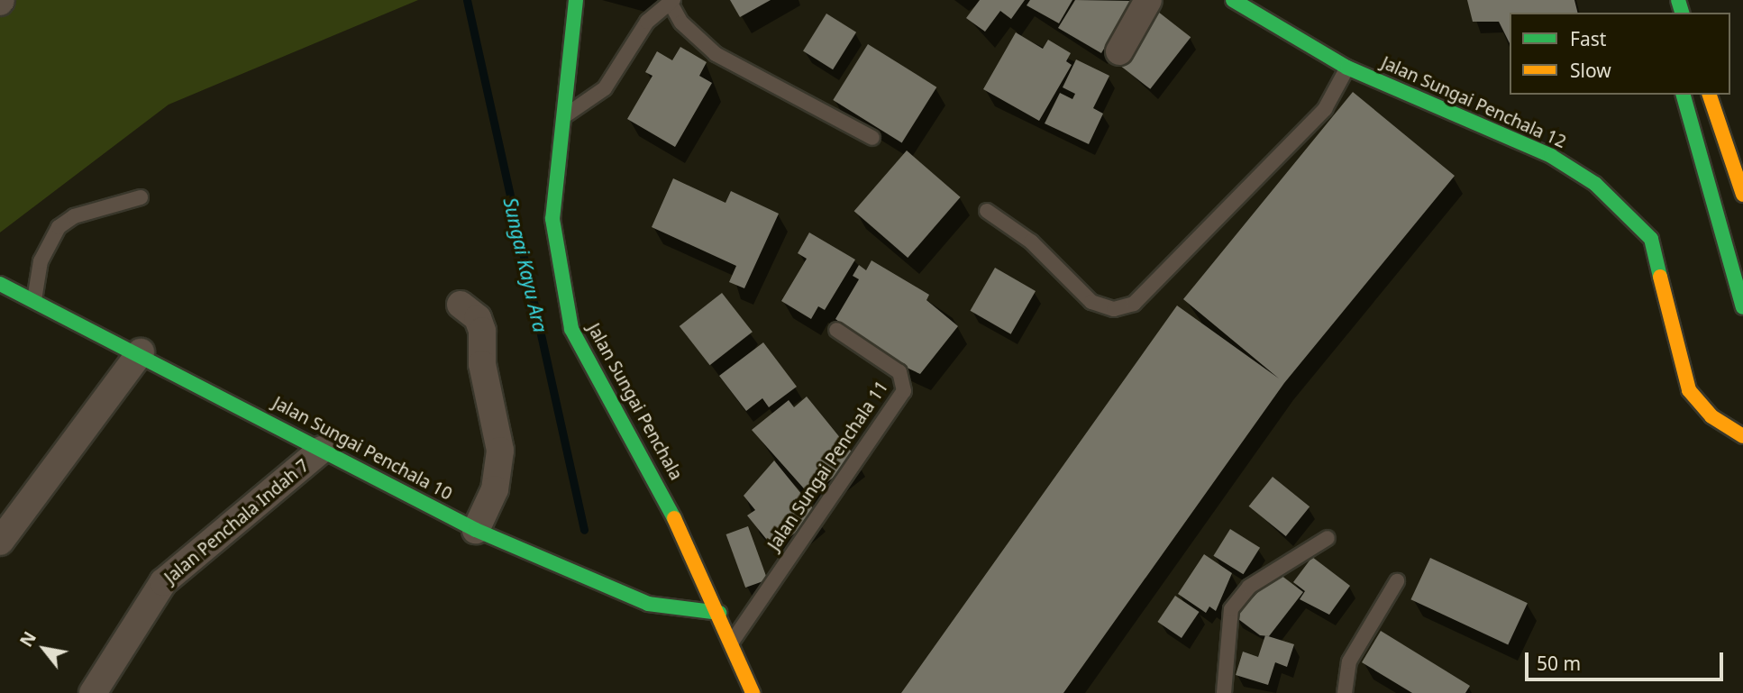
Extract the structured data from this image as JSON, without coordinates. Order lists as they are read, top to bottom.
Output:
{
  "streets": {
    "main road": ["Jalan Sungai Penchala 12", "Jalan Sungai Penchala", "Jalan Sungai Penchala 10"],
    "street": ["Jalan Penchala Indah 7"],
    "lane": ["Jalan Sungai Penchala 11"]
  },
  "crossings": [
    ["Jalan Sungai Penchala", "Jalan Sungai Penchala 10"],
    ["Jalan Sungai Penchala", "Jalan Sungai Penchala 11"],
    ["Jalan Sungai Penchala 10", "Jalan Penchala Indah 7"]
  ],
  "water": ["Sungai Kayu Ara"],
  "legend": ["Fast", "Slow"],
  "scale_bar": "50 m",
  "north": "top left"
}
